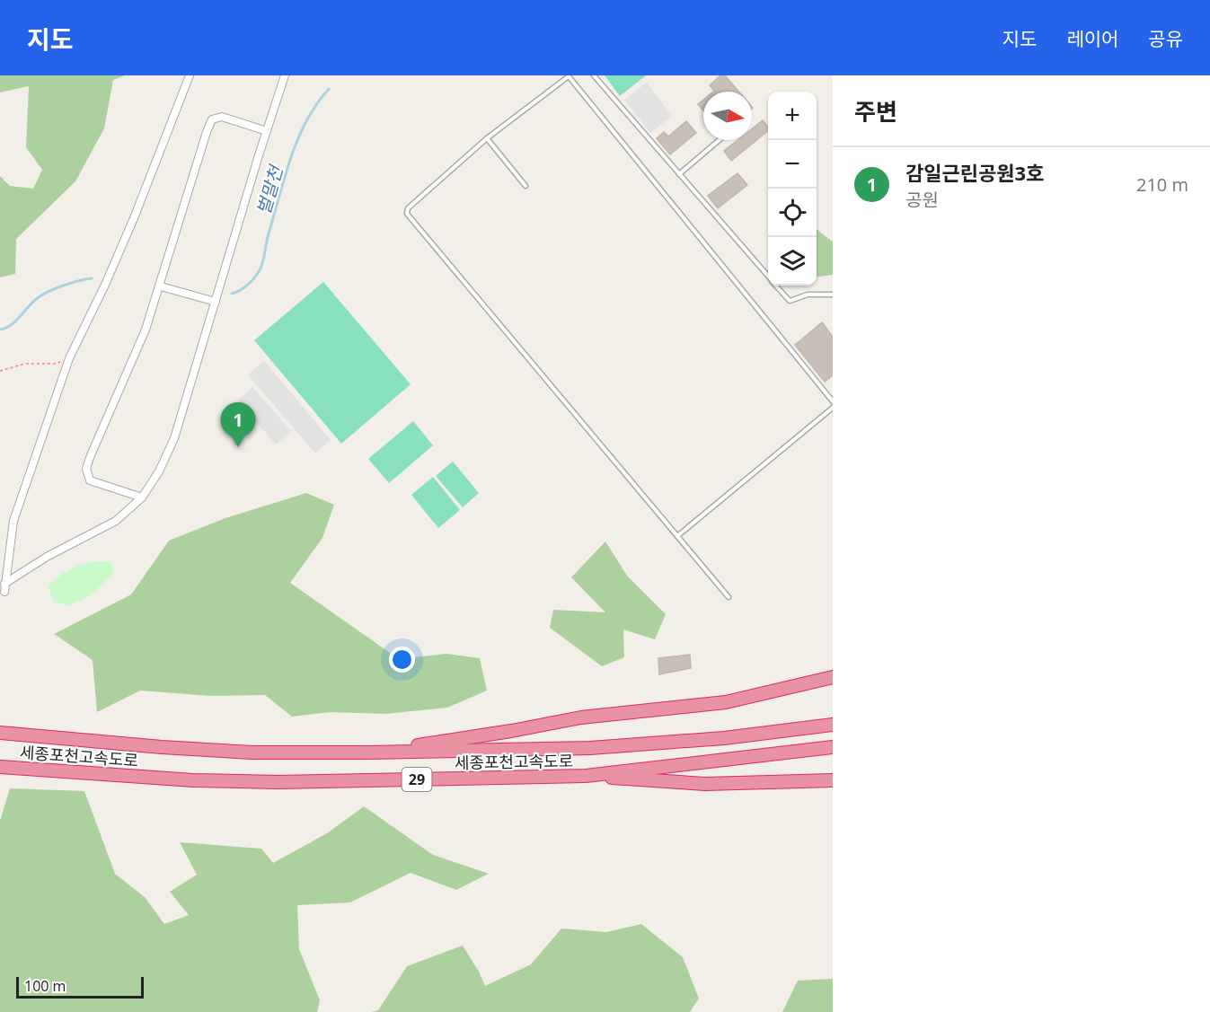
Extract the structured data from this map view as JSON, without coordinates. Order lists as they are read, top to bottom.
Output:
{
  "streets": {
    "highway": ["세종포천고속도로", "29"]
  },
  "water": ["벌말천"],
  "scale_bar": "100 m",
  "north": "right",
  "page": {
    "header": "지도",
    "nav": ["지도", "레이어", "공유"],
    "heading": "주변",
    "map_buttons": ["+", "−"],
    "list": [
      {
        "mark": "1",
        "name": "감일근린공원3호",
        "note": "공원",
        "value": "210 m"
      }
    ],
    "pins": "1",
    "scale": "100 m"
  }
}
